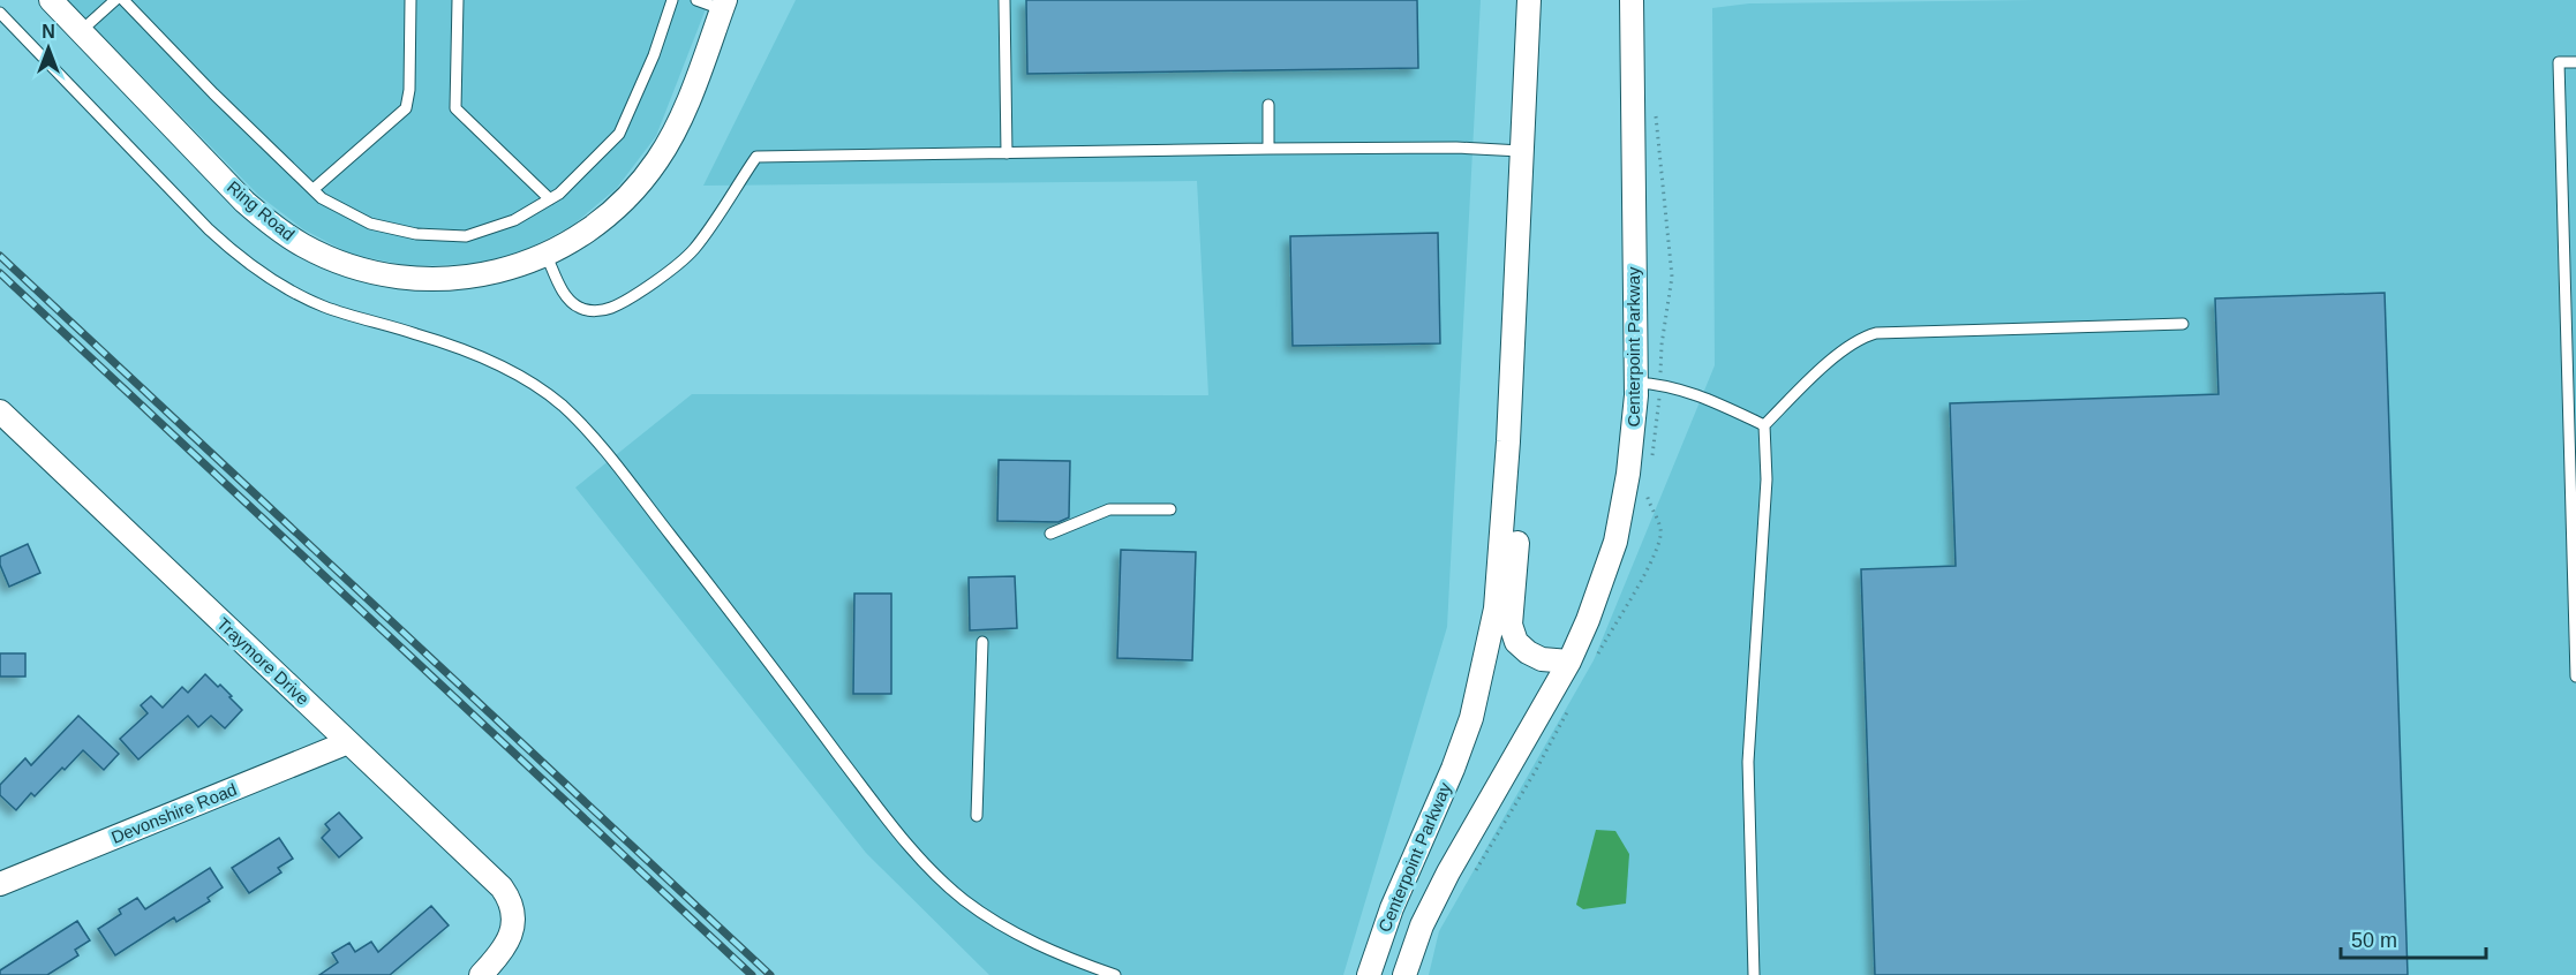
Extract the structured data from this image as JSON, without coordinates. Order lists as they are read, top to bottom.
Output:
{
  "streets": {
    "street": [
      "Ring Road",
      "Centerpoint Parkway",
      "Traymore Drive",
      "Devonshire Road"
    ]
  },
  "crossings": [
    ["Traymore Drive", "Devonshire Road"]
  ],
  "scale_bar": "50 m",
  "north": "top"
}
